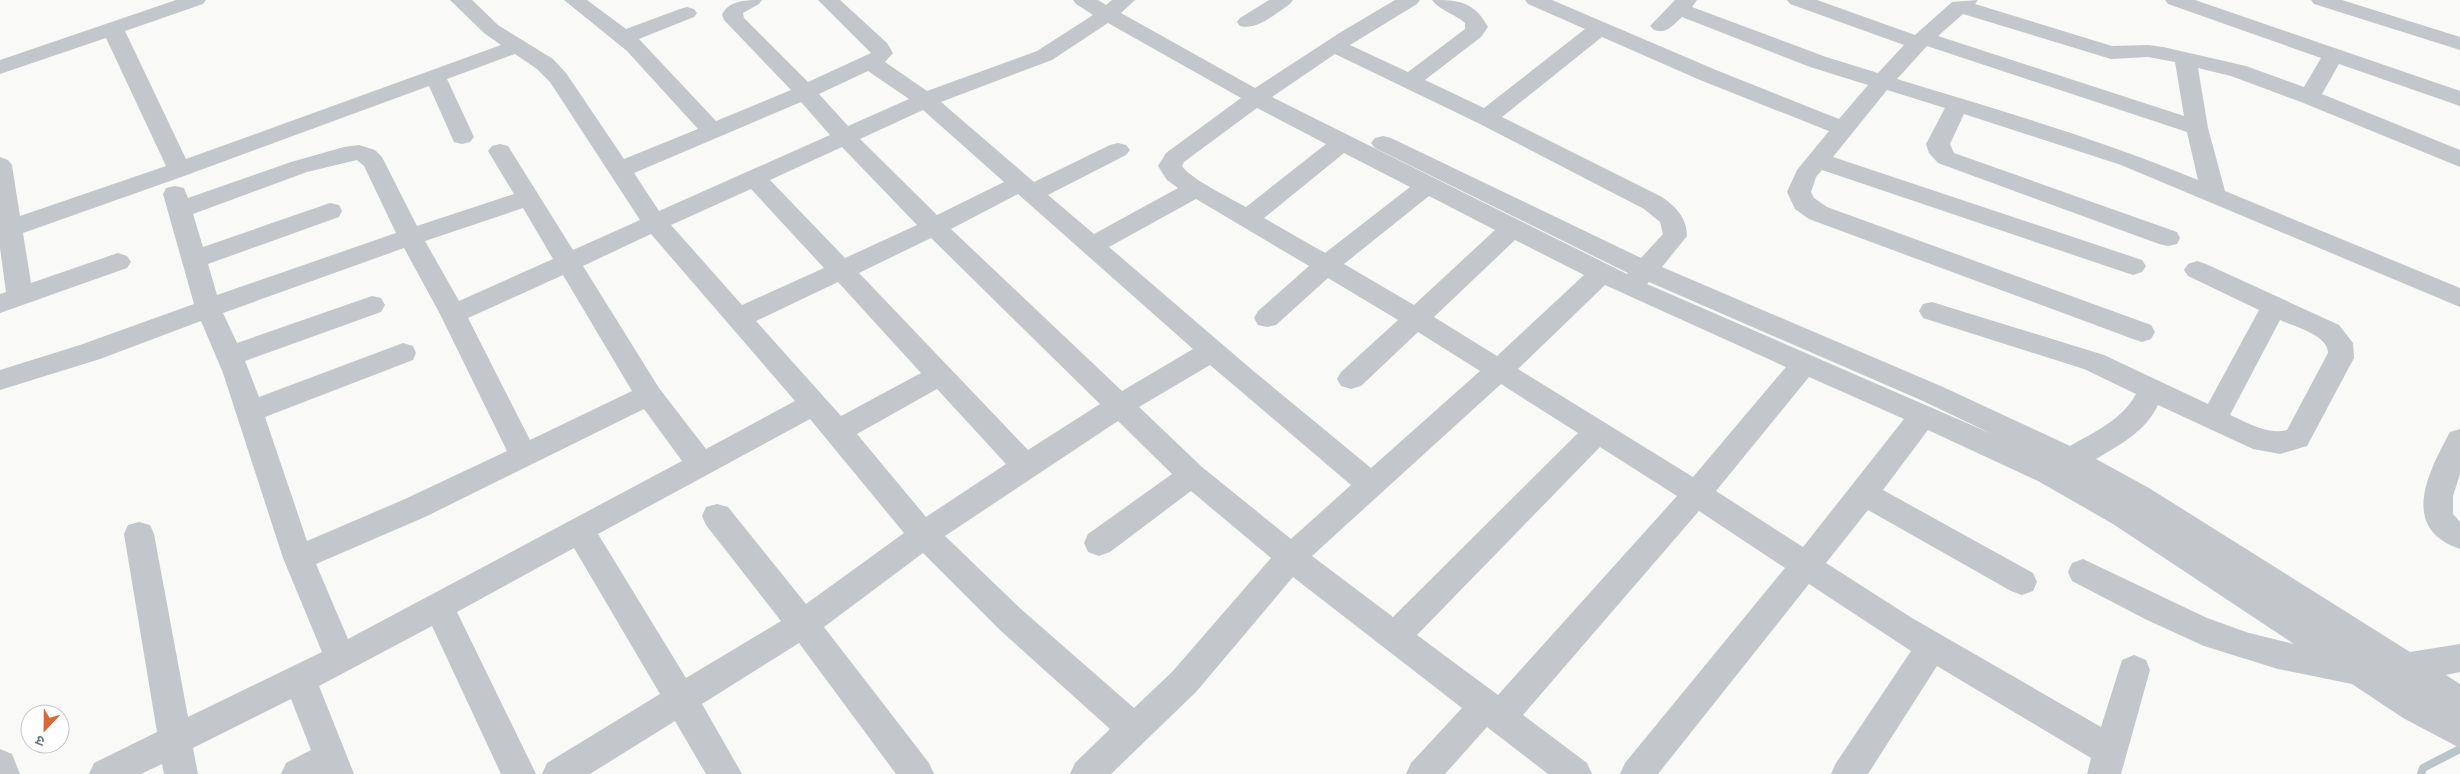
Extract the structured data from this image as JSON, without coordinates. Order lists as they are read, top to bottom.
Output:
{
  "north": "bottom"
}
